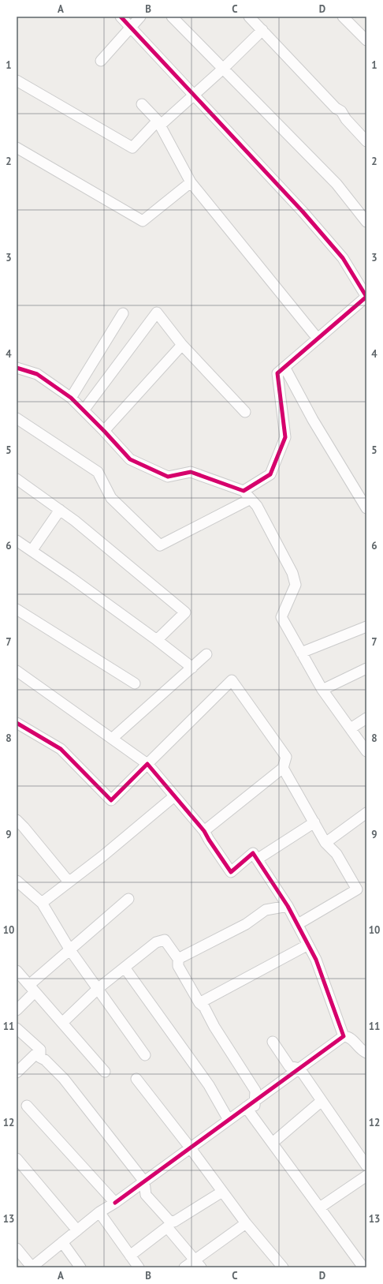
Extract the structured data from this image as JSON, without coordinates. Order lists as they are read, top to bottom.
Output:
{
  "grid": {
    "columns": [
      "A",
      "B",
      "C",
      "D"
    ],
    "rows": [
      "1",
      "2",
      "3",
      "4",
      "5",
      "6",
      "7",
      "8",
      "9",
      "10",
      "11",
      "12",
      "13"
    ]
  }
}
